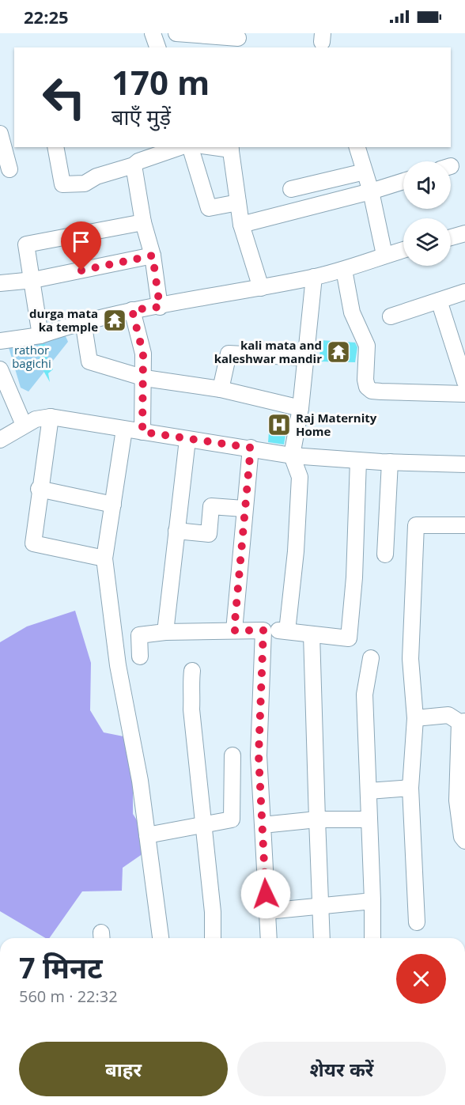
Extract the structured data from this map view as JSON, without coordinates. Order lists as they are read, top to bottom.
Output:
{
  "parks": ["rathor bagichi"],
  "places": {
    "temple": ["durga mata ka temple", "kali mata and kaleshwar mandir"],
    "hospital": ["Raj Maternity Home"]
  },
  "page": {
    "status": "22:25",
    "turn": ["170 m", "बाएँ मुड़ें"],
    "heading": ["7 मिनट", "560 m · 22:32"],
    "buttons": ["बाहर", "शेयर करें"]
  }
}
